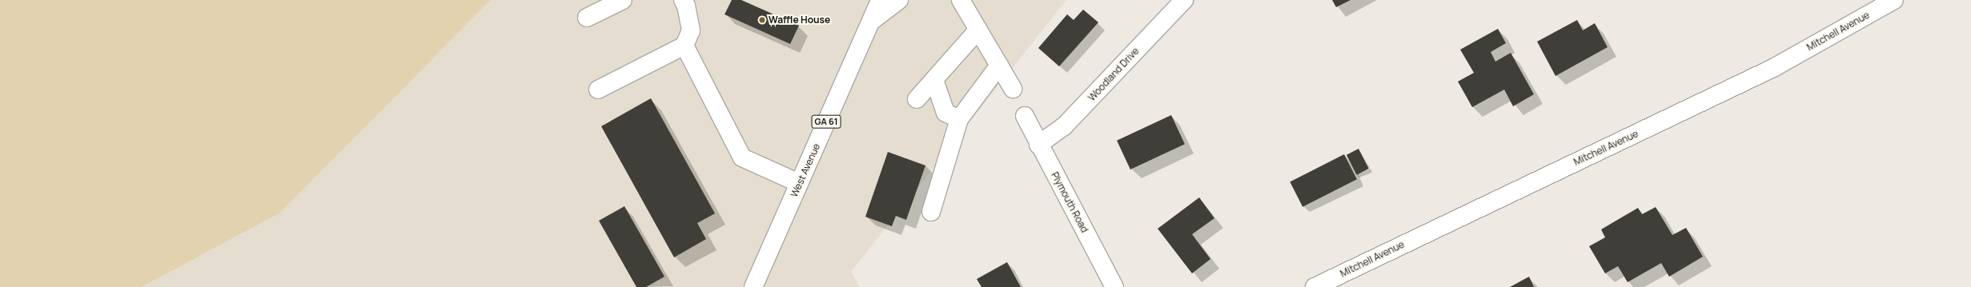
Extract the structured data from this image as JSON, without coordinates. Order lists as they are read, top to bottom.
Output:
{
  "streets": {
    "street": [
      "Mitchell Avenue",
      "Woodland Drive",
      "GA 61",
      "West Avenue",
      "Plymouth Road"
    ]
  },
  "crossings": [
    ["Woodland Drive", "Plymouth Road"]
  ],
  "places": ["Waffle House"]
}
